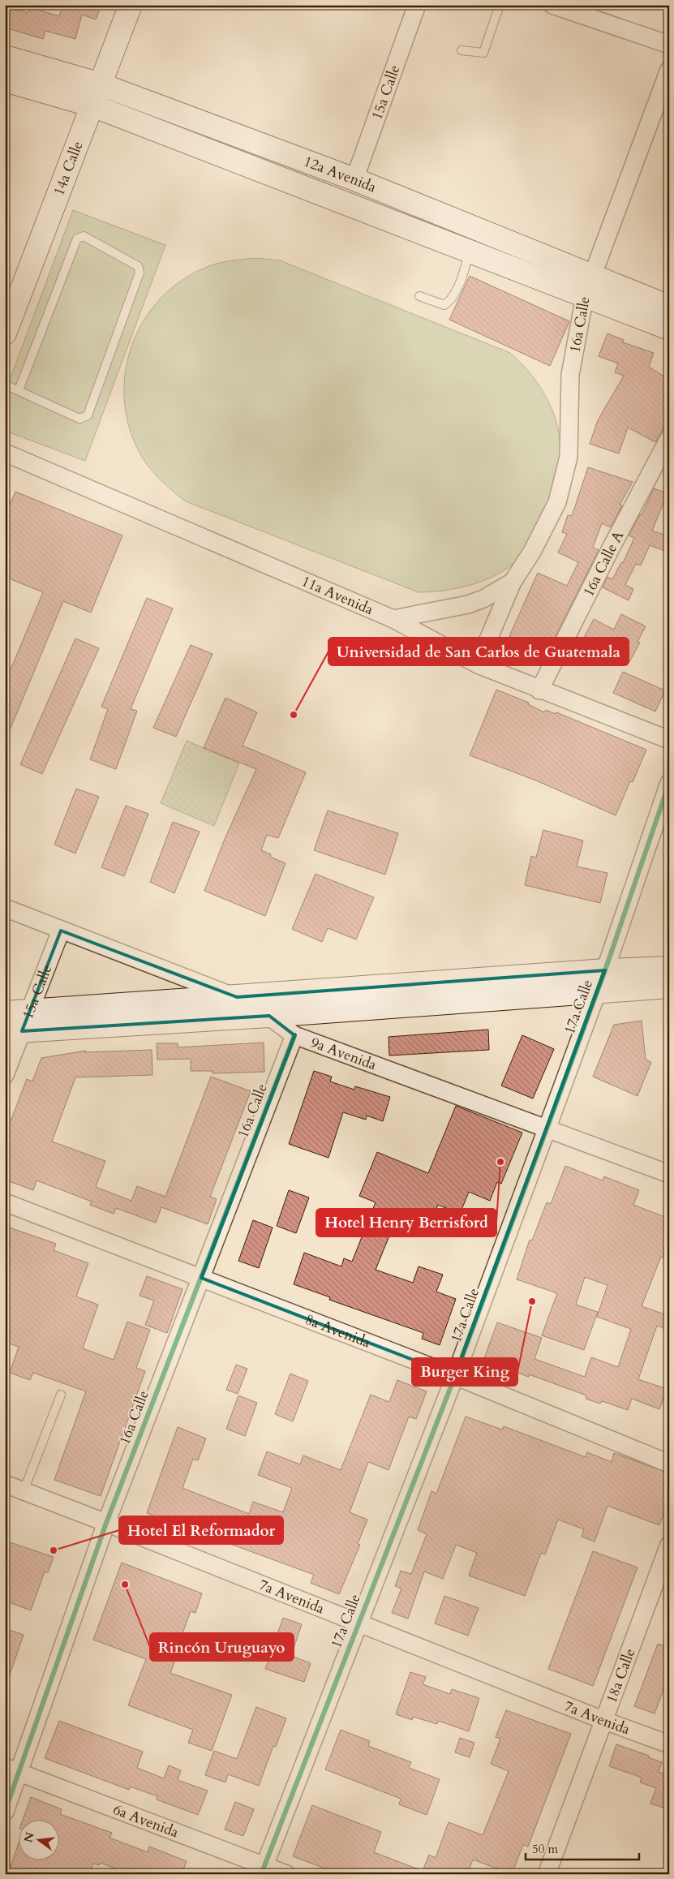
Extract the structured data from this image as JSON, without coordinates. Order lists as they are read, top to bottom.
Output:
{
  "streets": {
    "main road": ["14a Calle", "12a Avenida"],
    "street": [
      "15a Calle",
      "16a Calle",
      "16a Calle A",
      "11a Avenida",
      "17a Calle",
      "9a Avenida",
      "8a Avenida",
      "7a Avenida",
      "18a Calle",
      "6a Avenida"
    ]
  },
  "crossings": [
    ["15a Calle", "12a Avenida"],
    ["15a Calle", "9a Avenida"],
    ["14a Calle", "12a Avenida"],
    ["12a Avenida", "16a Calle"],
    ["16a Calle", "11a Avenida"],
    ["16a Calle", "9a Avenida"],
    ["16a Calle", "8a Avenida"],
    ["16a Calle", "7a Avenida"],
    ["16a Calle", "6a Avenida"],
    ["16a Calle A", "11a Avenida"],
    ["17a Calle", "9a Avenida"],
    ["17a Calle", "8a Avenida"],
    ["17a Calle", "7a Avenida"],
    ["17a Calle", "6a Avenida"],
    ["7a Avenida", "18a Calle"]
  ],
  "places": [
    "Universidad de San Carlos de Guatemala",
    "Hotel Henry Berrisford",
    "Burger King",
    "Hotel El Reformador",
    "Rincón Uruguayo"
  ],
  "scale_bar": "50 m",
  "north": "left"
}
